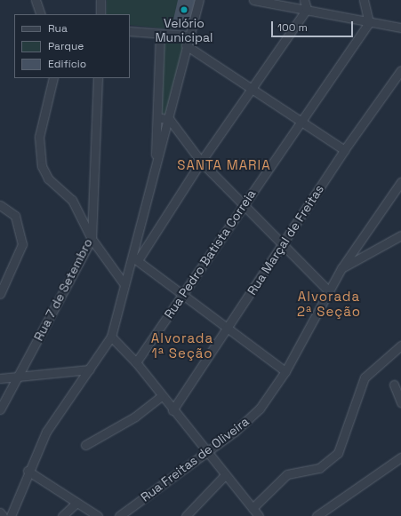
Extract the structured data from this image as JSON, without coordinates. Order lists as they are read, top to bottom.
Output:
{
  "streets": {
    "street": [
      "Rua Marçal de Freitas",
      "Rua Pedro Batista Correia",
      "Rua 7 de Setembro",
      "Rua Freitas de Oliveira"
    ]
  },
  "districts": ["SANTA MARIA", "Alvorada 2ª Seção", "Alvorada 1ª Seção"],
  "places": ["Velório Municipal"],
  "legend": ["Rua", "Parque", "Edifício"],
  "scale_bar": "100 m"
}
